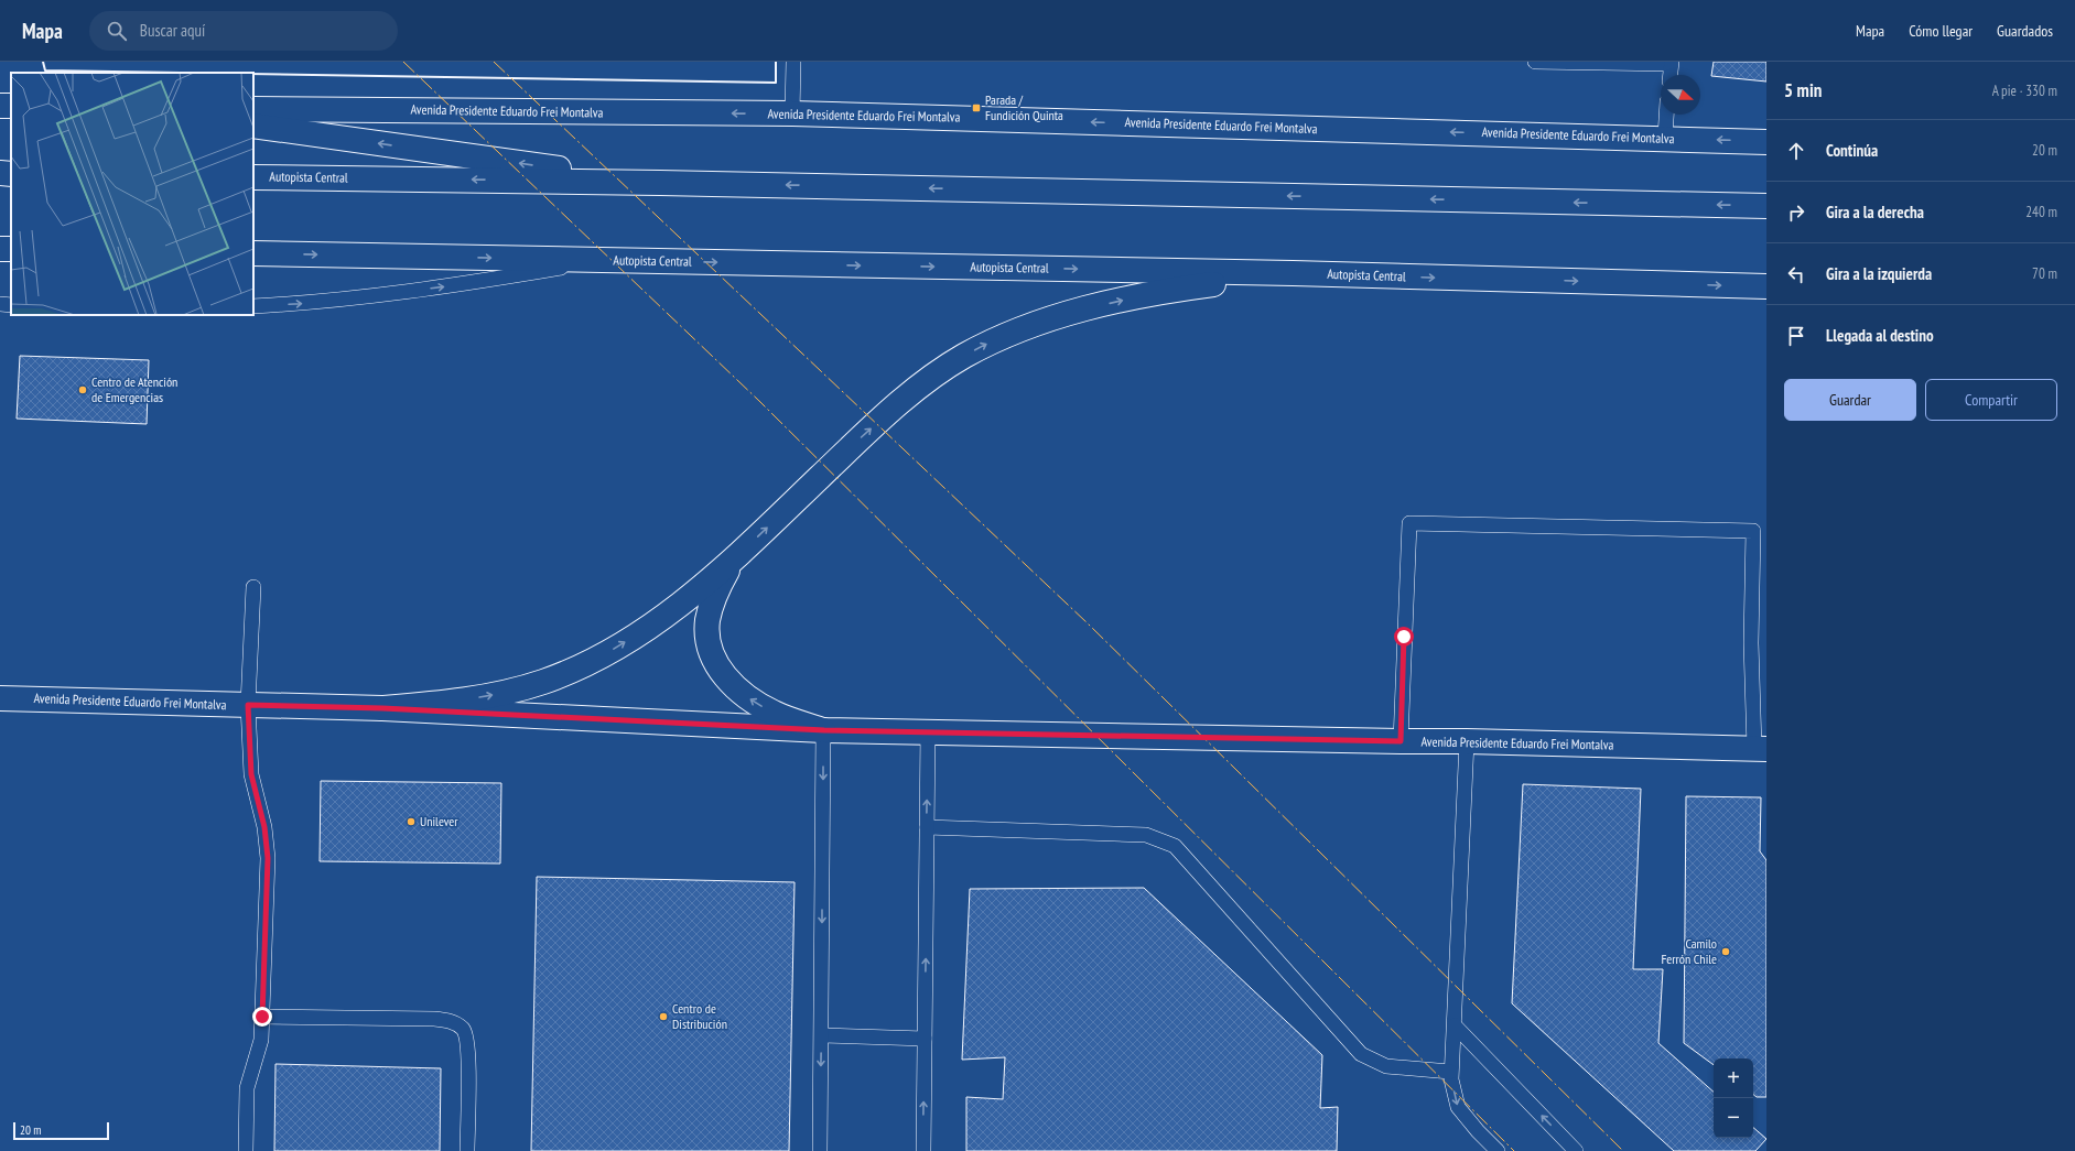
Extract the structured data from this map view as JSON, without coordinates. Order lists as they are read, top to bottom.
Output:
{
  "streets": {
    "main road": ["Avenida Presidente Eduardo Frei Montalva", "Autopista Central"]
  },
  "one_way": ["Avenida Presidente Eduardo Frei Montalva"],
  "places": {
    "transit": ["Parada / Fundición Quinta"],
    "other": [
      "Centro de Atención de Emergencias",
      "Unilever",
      "Camilo Ferrón Chile",
      "Centro de Distribución"
    ]
  },
  "scale_bar": "20 m",
  "north": "right",
  "page": {
    "header": "Mapa",
    "search": "Buscar aquí",
    "nav": ["Mapa", "Cómo llegar", "Guardados"],
    "heading": ["5 min", "A pie · 330 m"],
    "list": [
      ["Continúa", "20 m"],
      ["Gira a la derecha", "240 m"],
      ["Gira a la izquierda", "70 m"],
      "Llegada al destino"
    ],
    "buttons": ["Guardar", "Compartir"],
    "map_buttons": ["+", "−"],
    "scale": "20 m"
  }
}
